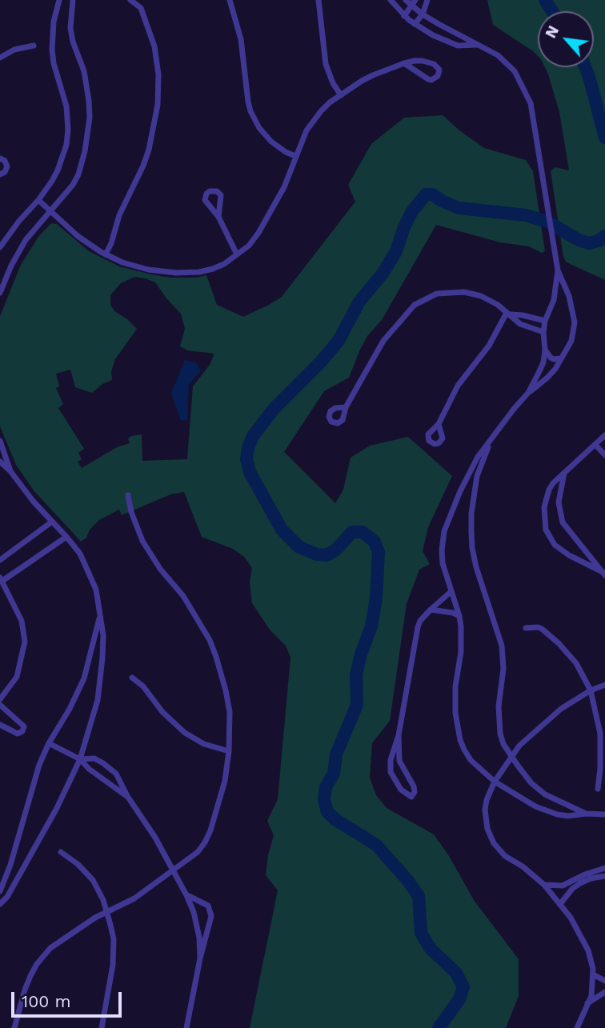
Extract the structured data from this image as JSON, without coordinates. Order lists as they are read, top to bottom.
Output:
{
  "scale_bar": "100 m",
  "north": "top left"
}
